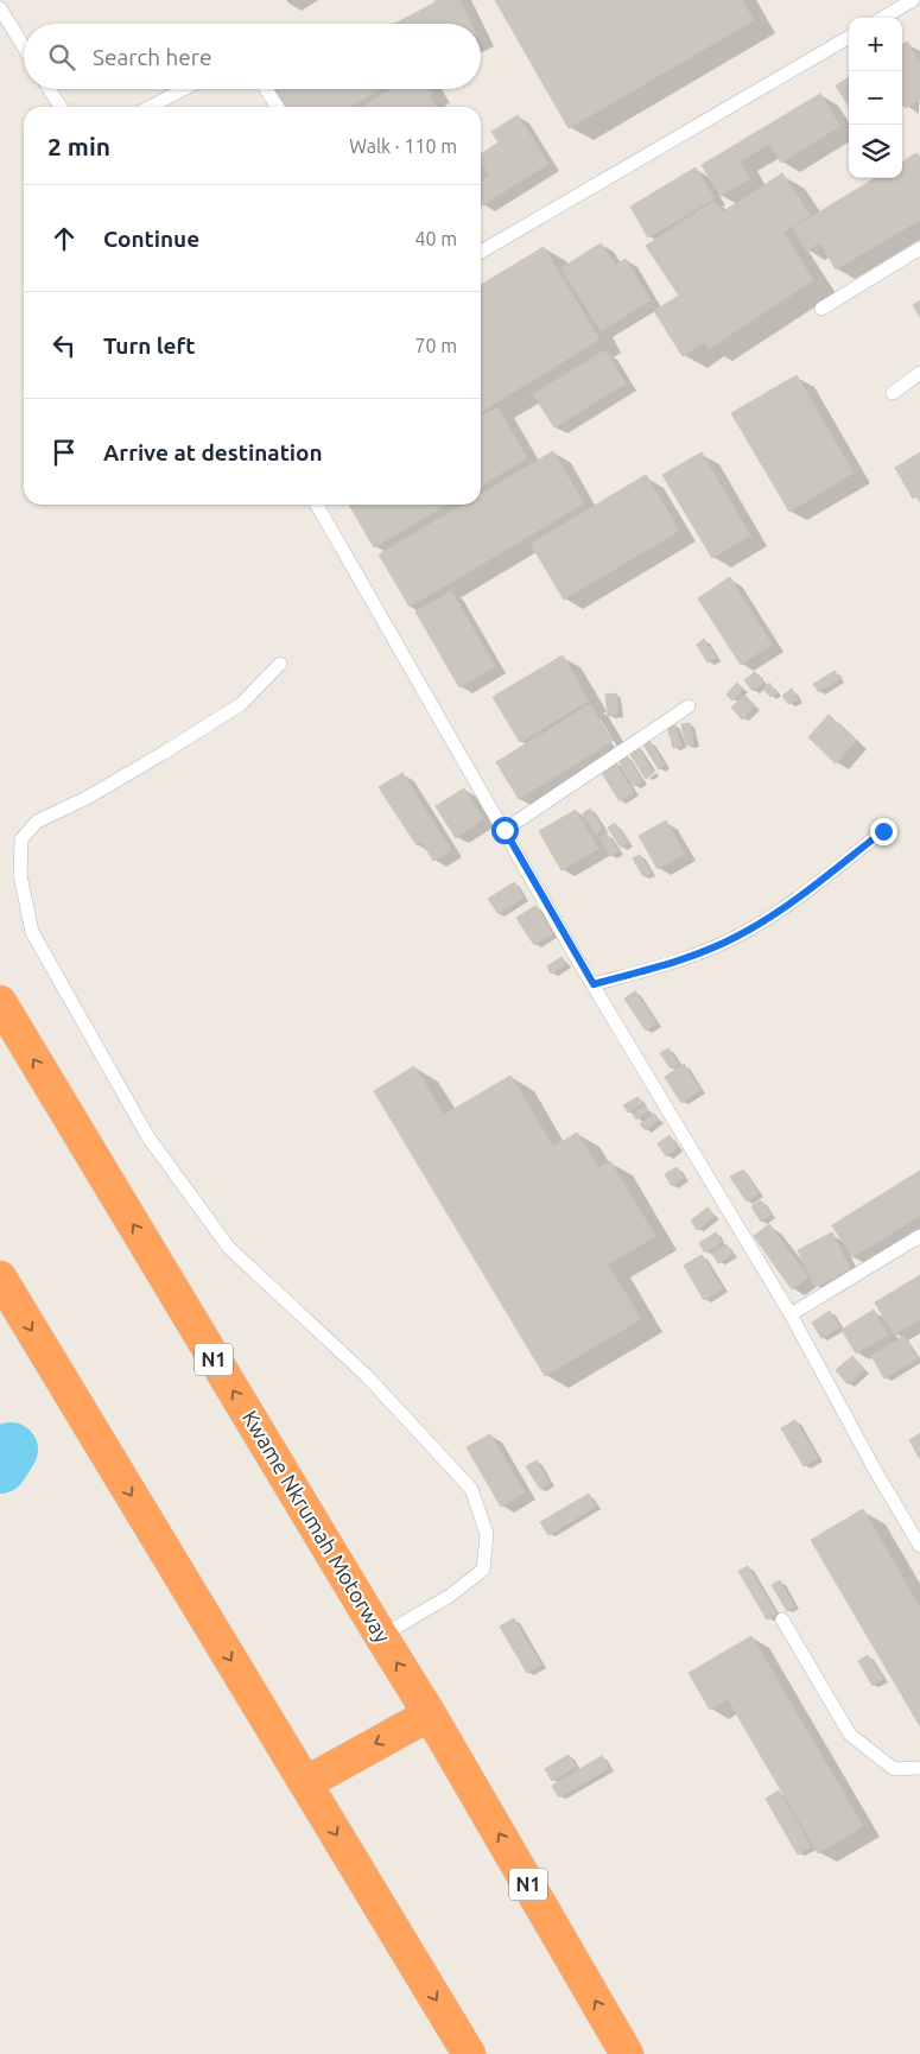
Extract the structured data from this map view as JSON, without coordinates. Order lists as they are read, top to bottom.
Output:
{
  "streets": {
    "highway": ["N1", "Kwame Nkrumah Motorway"]
  },
  "page": {
    "map_buttons": ["+", "−"],
    "search": "Search here",
    "heading": ["2 min", "Walk · 110 m"],
    "list": [
      ["Continue", "40 m"],
      ["Turn left", "70 m"],
      "Arrive at destination"
    ]
  }
}
